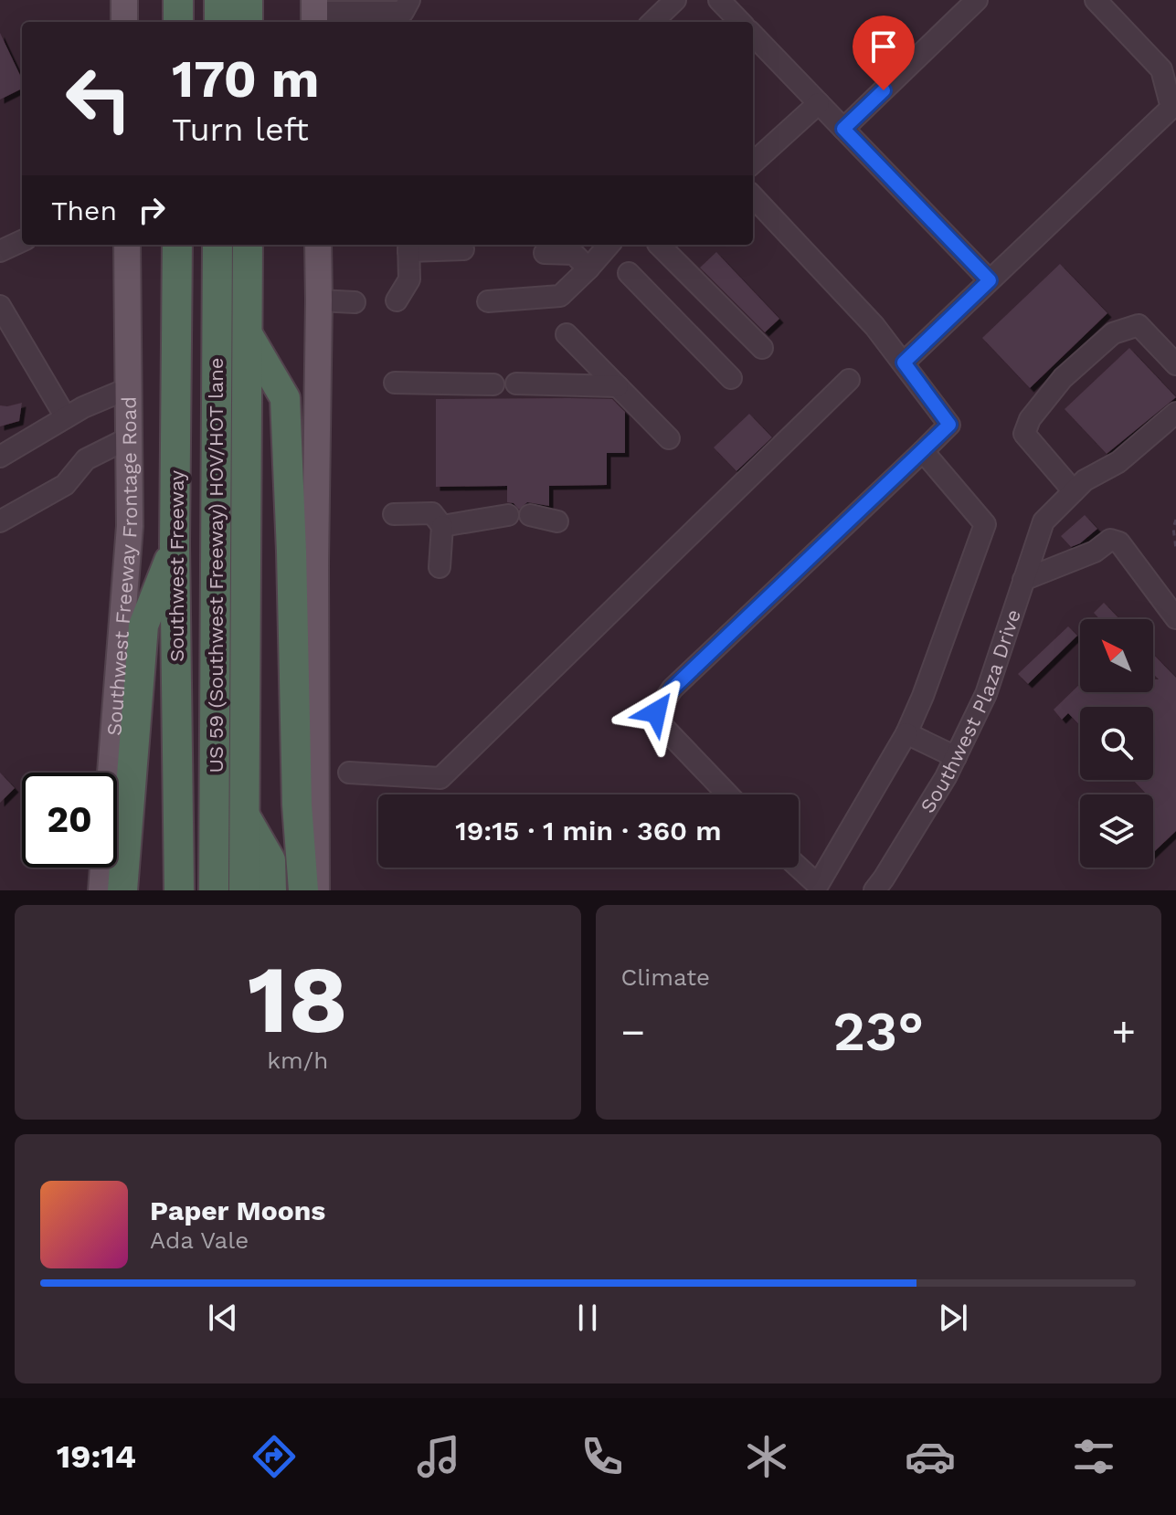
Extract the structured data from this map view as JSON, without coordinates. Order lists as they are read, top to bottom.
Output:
{
  "streets": {
    "highway": ["US 59 (Southwest Freeway) HOV/HOT lane", "Southwest Freeway"],
    "main road": ["Southwest Freeway Frontage Road"],
    "street": ["Southwest Plaza Drive"]
  },
  "north": "top left",
  "page": {
    "turn": ["170 m", "Turn left"],
    "then": "Then",
    "limit": "20",
    "trip": "19:15 · 1 min · 360 m",
    "tile": [
      ["18", "km/h"],
      "Climate"
    ],
    "heat": ["−", "23°", "+"],
    "song": ["Paper Moons", "Ada Vale"],
    "tabs": "19:14"
  }
}
